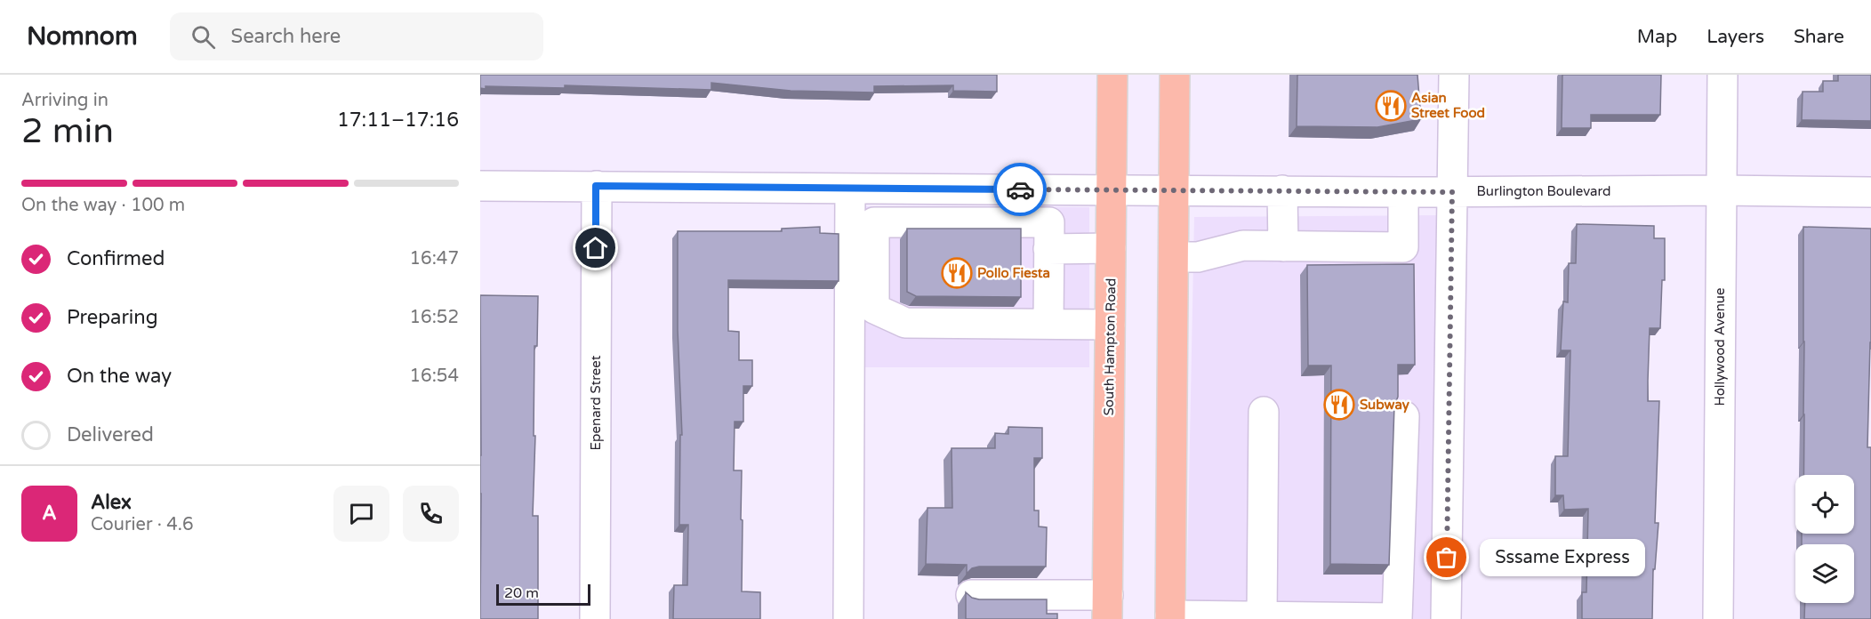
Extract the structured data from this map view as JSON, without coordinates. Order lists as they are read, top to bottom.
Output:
{
  "streets": {
    "main road": ["South Hampton Road"],
    "street": ["Burlington Boulevard", "Hollywood Avenue", "Epenard Street"]
  },
  "crossings": [
    ["Burlington Boulevard", "South Hampton Road"],
    ["Burlington Boulevard", "Hollywood Avenue"],
    ["Burlington Boulevard", "Epenard Street"]
  ],
  "places": {
    "restaurant": ["Asian Street Food", "Pollo Fiesta", "Subway"],
    "other": ["Sssame Express"]
  },
  "scale_bar": "20 m",
  "page": {
    "header": "Nomnom",
    "search": "Search here",
    "nav": ["Map", "Layers", "Share"],
    "heading": ["2 min", "Arriving in", "17:11–17:16"],
    "panel": ["Alex", "Courier · 4.6"],
    "bar": "On the way · 100 m",
    "list": [
      ["Confirmed", "16:47"],
      ["Preparing", "16:52"],
      ["On the way", "16:54"],
      "Delivered"
    ],
    "round": "A",
    "bubble": "Sssame Express",
    "scale": "20 m"
  }
}
